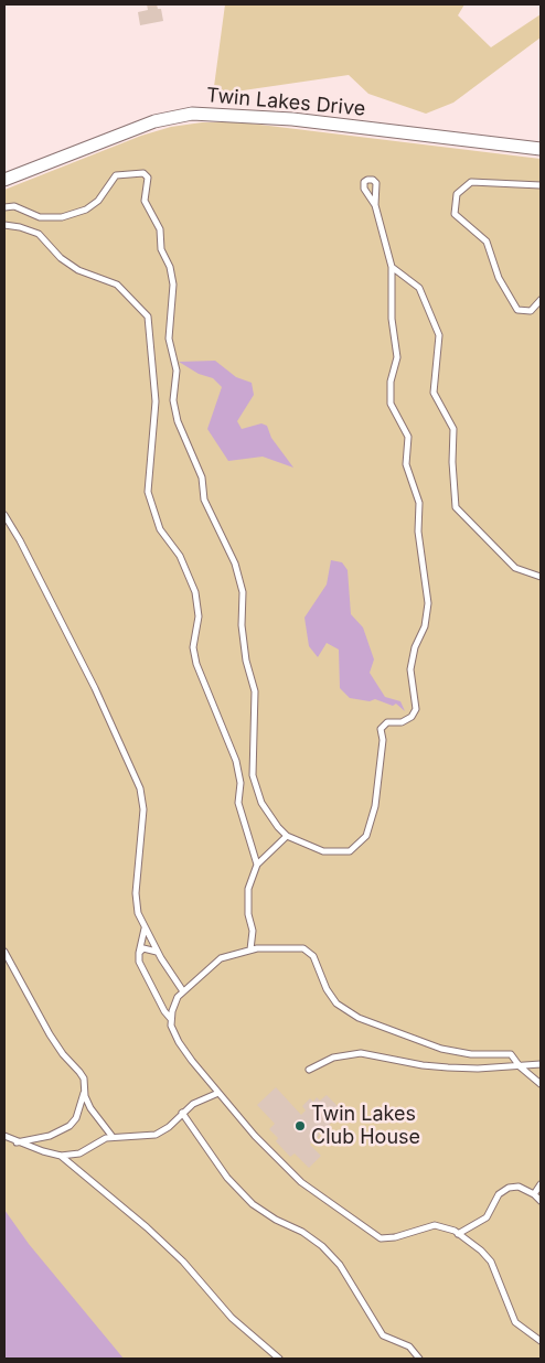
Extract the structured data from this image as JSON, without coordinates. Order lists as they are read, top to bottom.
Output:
{
  "streets": {
    "street": ["Twin Lakes Drive"]
  },
  "places": ["Twin Lakes Club House"]
}
